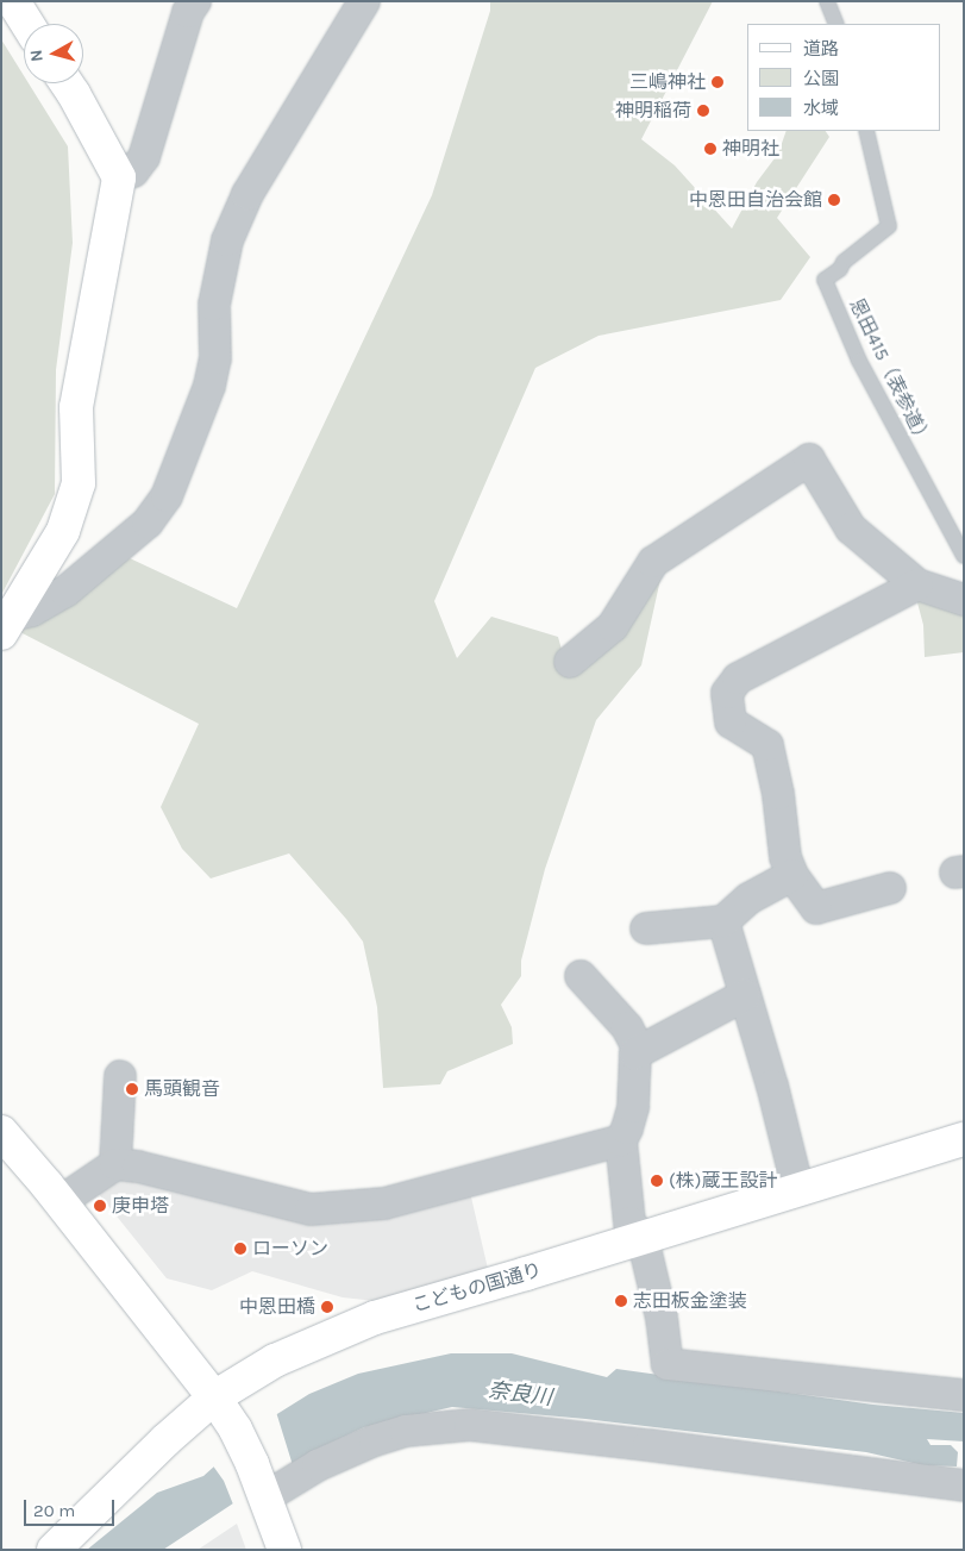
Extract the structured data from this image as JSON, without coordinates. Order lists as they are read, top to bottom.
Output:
{
  "streets": {
    "main road": ["こどもの国通り"],
    "lane": ["恩田415（表参道）"]
  },
  "water": ["奈良川"],
  "places": [
    "三嶋神社",
    "神明稲荷",
    "神明社",
    "中恩田自治会館",
    "馬頭観音",
    "(株)蔵王設計",
    "庚申塔",
    "ローソン",
    "志田板金塗装",
    "中恩田橋"
  ],
  "legend": ["道路", "公園", "水域"],
  "scale_bar": "20 m",
  "north": "left"
}
